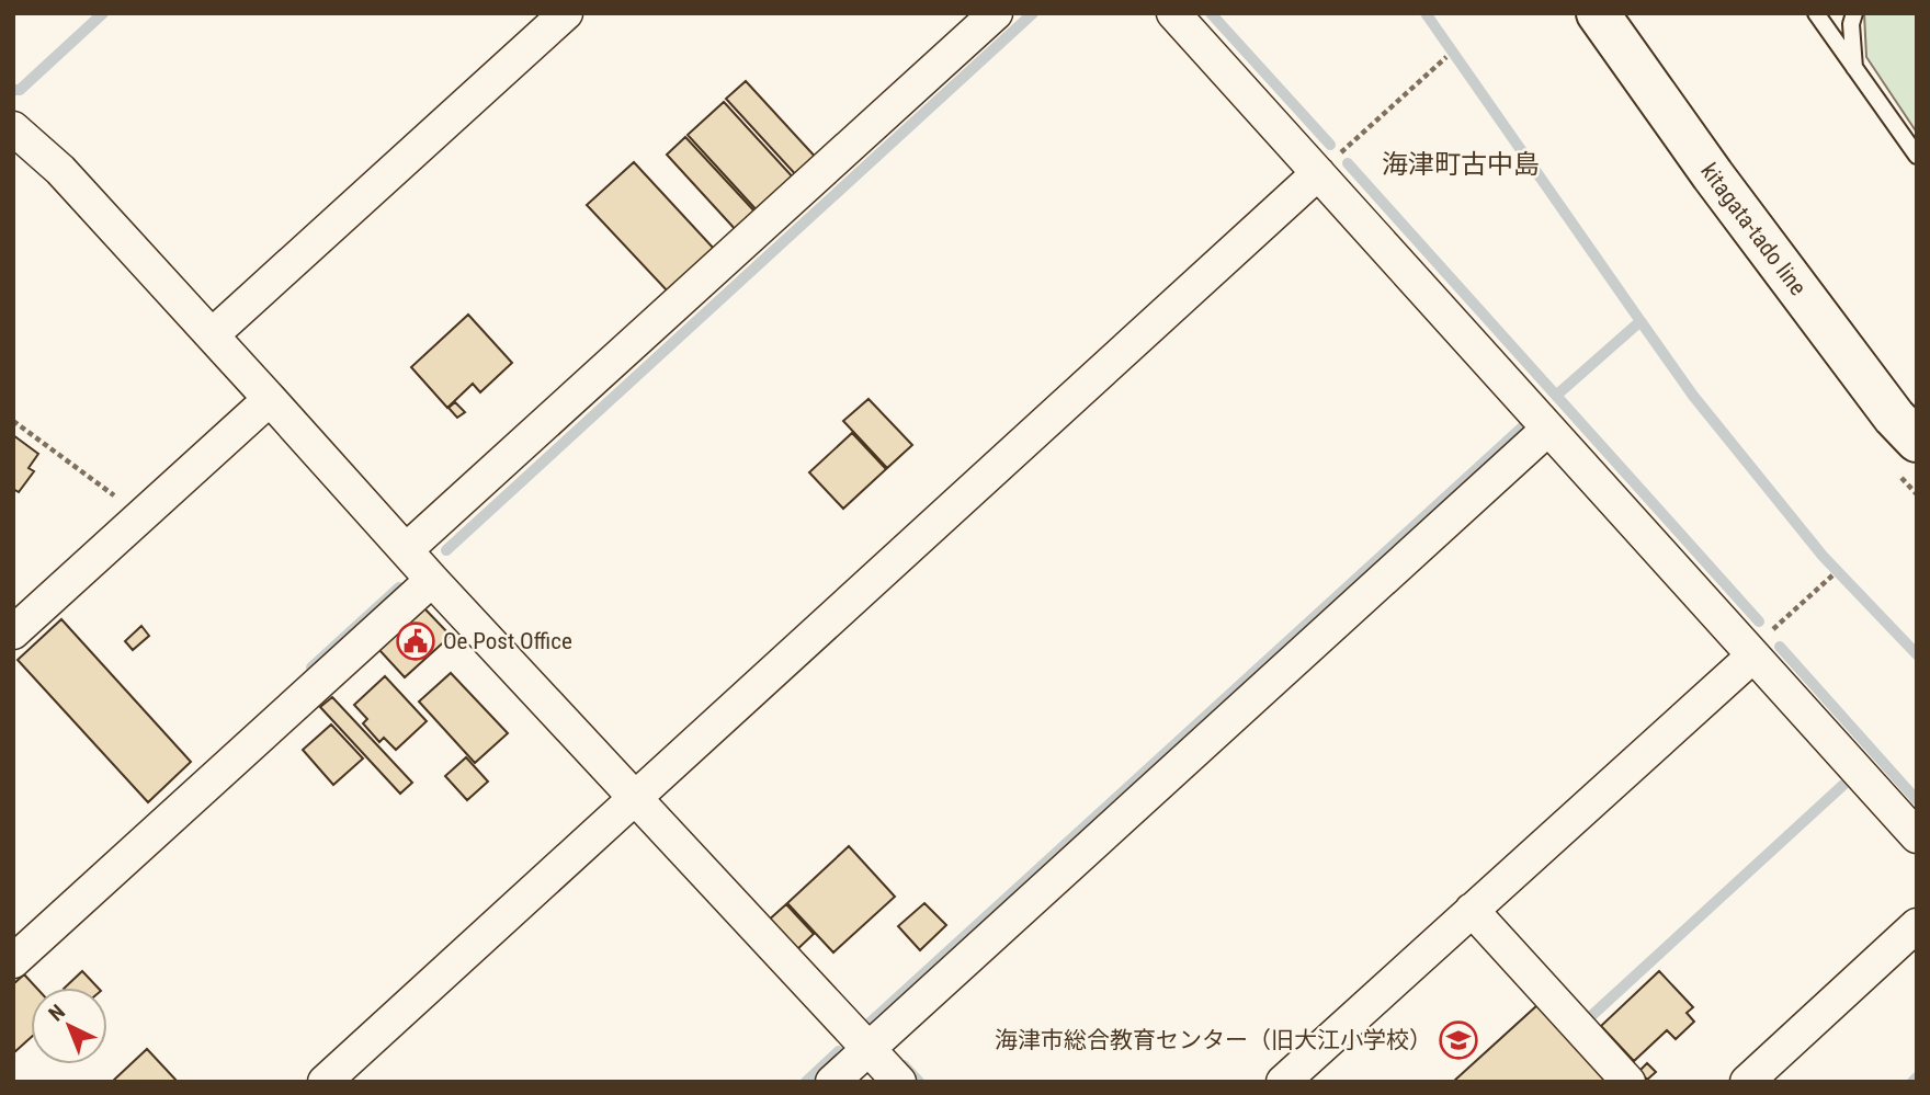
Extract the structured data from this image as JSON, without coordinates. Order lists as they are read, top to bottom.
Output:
{
  "streets": {
    "main road": ["kitagata-tado line"]
  },
  "districts": ["海津町古中島"],
  "places": {
    "public building": ["Oe Post Office"],
    "school or university": ["海津市総合教育センター（旧大江小学校）"]
  },
  "north": "top left"
}
